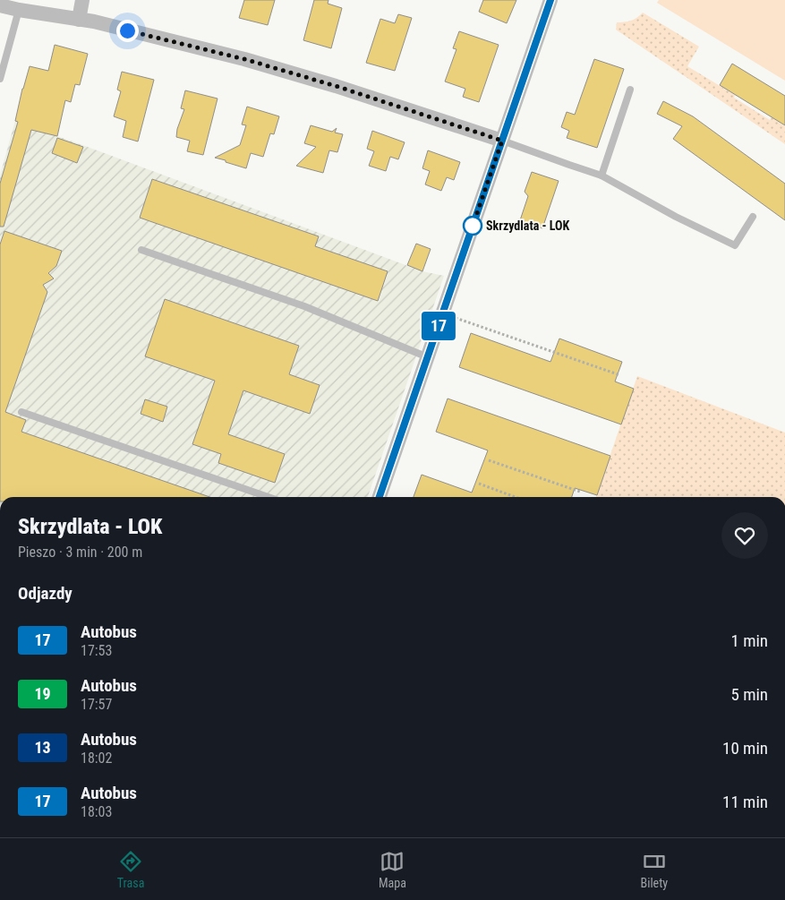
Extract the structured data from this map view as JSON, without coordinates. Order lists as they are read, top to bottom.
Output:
{
  "places": ["Skrzydlata - LOK"],
  "lines": ["bus line 17"],
  "page": {
    "on_map": "17",
    "heading": [
      ["Skrzydlata - LOK", "Pieszo · 3 min · 200 m"],
      "Odjazdy"
    ],
    "list": [
      {
        "mark": "17",
        "name": "Autobus",
        "note": "17:53",
        "value": "1 min"
      },
      {
        "mark": "19",
        "name": "Autobus",
        "note": "17:57",
        "value": "5 min"
      },
      {
        "mark": "13",
        "name": "Autobus",
        "note": "18:02",
        "value": "10 min"
      },
      {
        "mark": "17",
        "name": "Autobus",
        "note": "18:03",
        "value": "11 min"
      }
    ],
    "tabs": ["Trasa", "Mapa", "Bilety"]
  }
}
